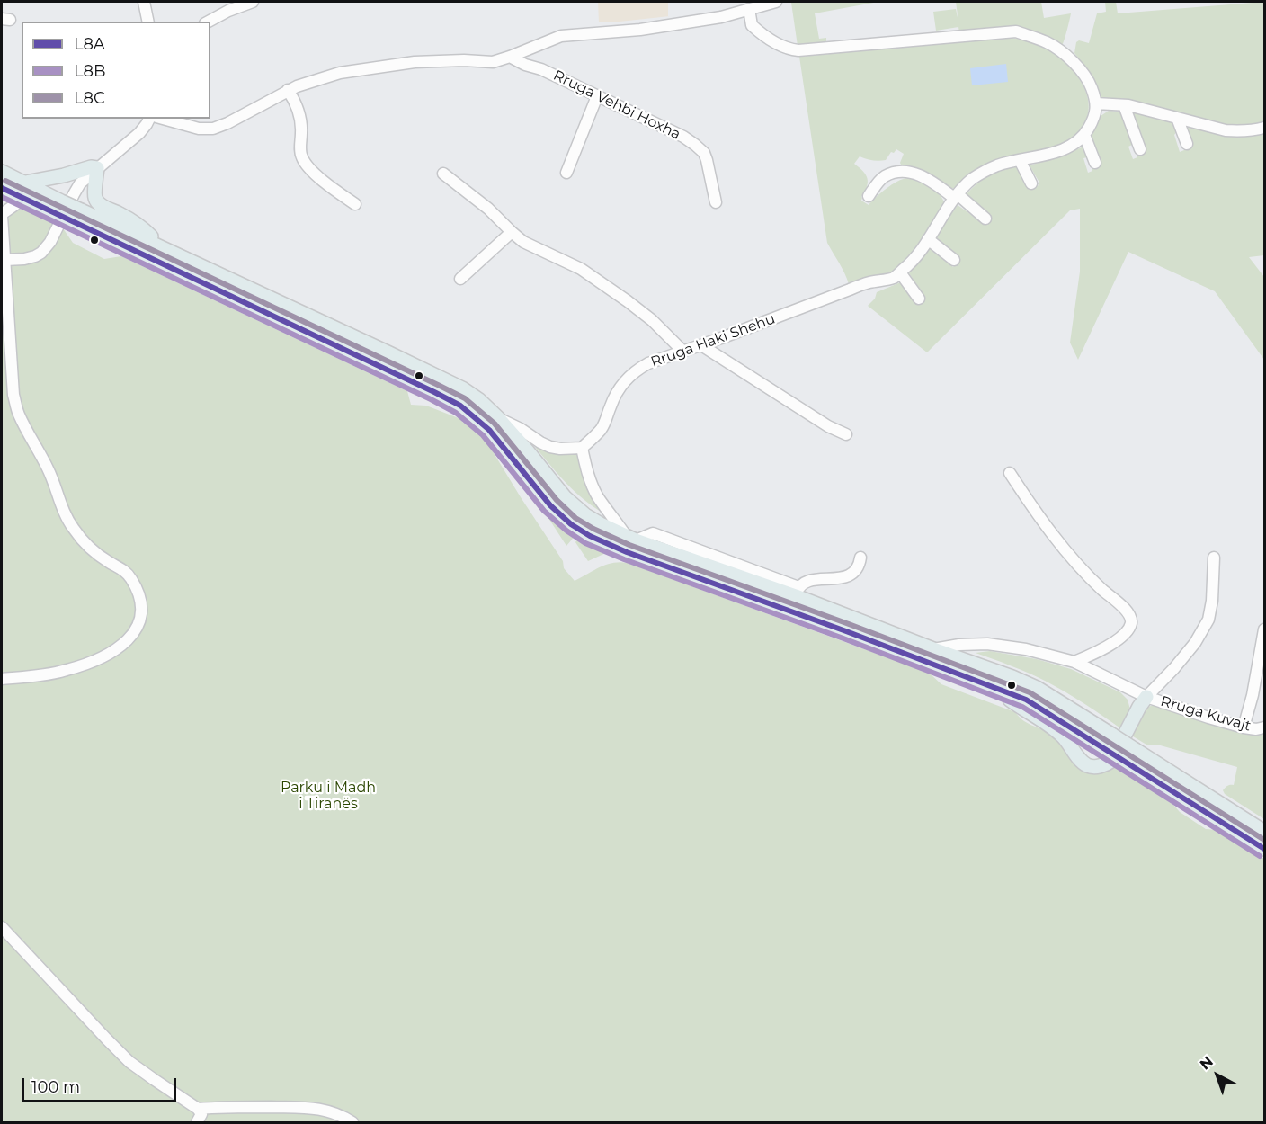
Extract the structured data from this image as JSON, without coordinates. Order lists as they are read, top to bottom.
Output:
{
  "streets": {
    "street": ["Rruga Vehbi Hoxha", "Rruga Haki Shehu", "Rruga Kuvajt"]
  },
  "parks": ["Parku i Madh i Tiranës"],
  "lines": ["transit line L8C", "transit line L8A", "transit line L8B"],
  "legend": ["L8A", "L8B", "L8C"],
  "scale_bar": "100 m",
  "north": "top left"
}
